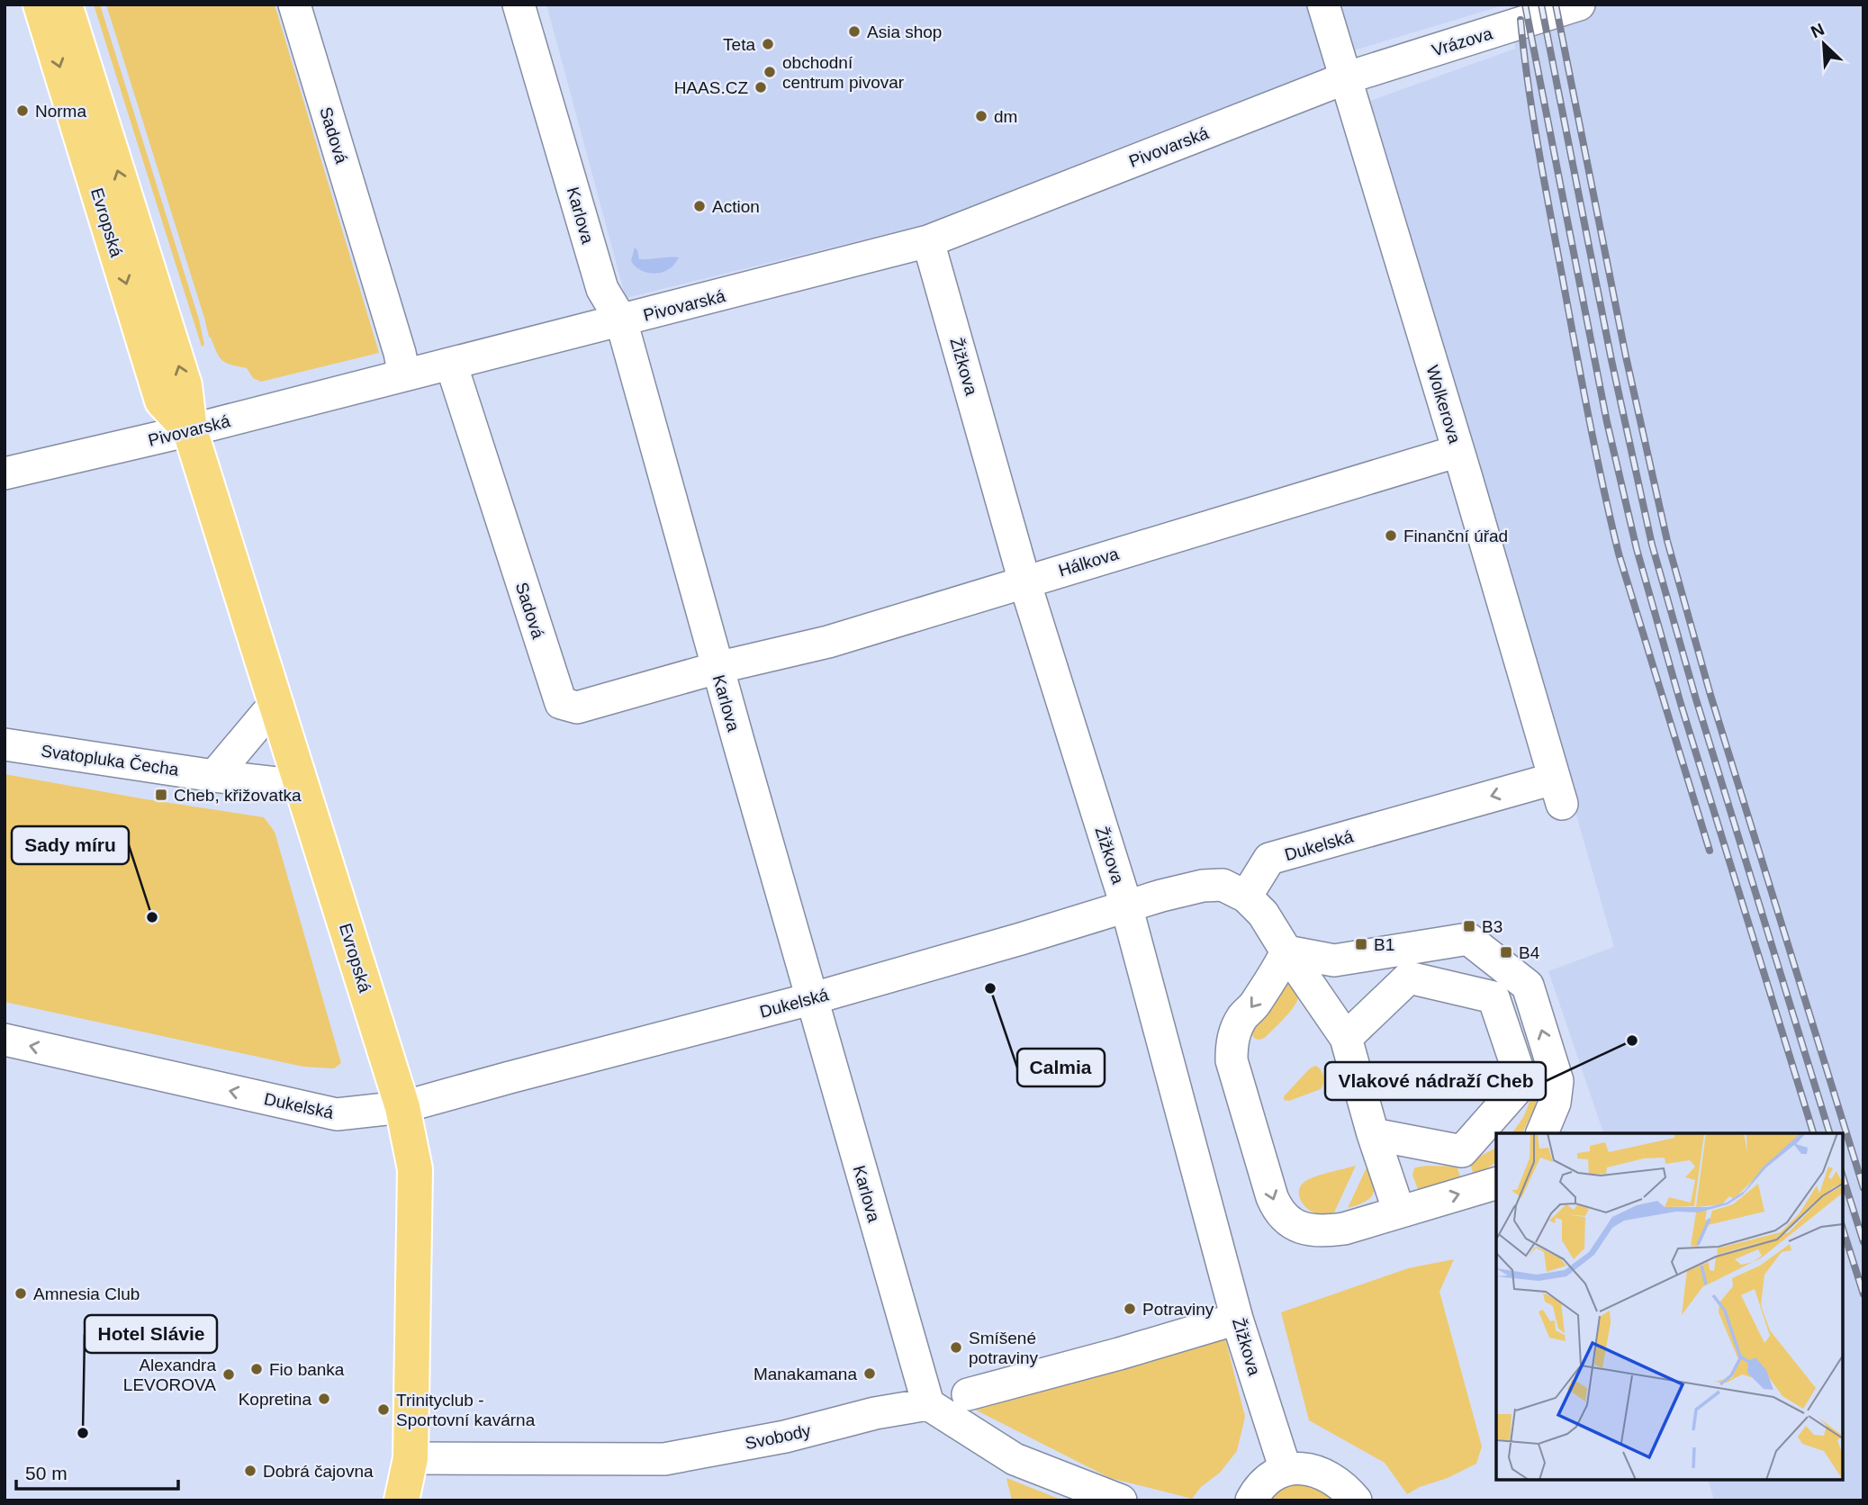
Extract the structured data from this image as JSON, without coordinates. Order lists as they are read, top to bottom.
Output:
{
  "streets": {
    "main road": ["Evropská"],
    "street": [
      "Vrázova",
      "Sadová",
      "Pivovarská",
      "Karlova",
      "Žižkova",
      "Wolkerova",
      "Hálkova",
      "Svatopluka Čecha",
      "Dukelská",
      "Svobody"
    ]
  },
  "crossings": [
    ["Vrázova", "Pivovarská"],
    ["Vrázova", "Wolkerova"],
    ["Sadová", "Pivovarská"],
    ["Sadová", "Karlova"],
    ["Sadová", "Hálkova"],
    ["Pivovarská", "Karlova"],
    ["Pivovarská", "Evropská"],
    ["Pivovarská", "Žižkova"],
    ["Pivovarská", "Wolkerova"],
    ["Karlova", "Hálkova"],
    ["Karlova", "Dukelská"],
    ["Karlova", "Svobody"],
    ["Evropská", "Svatopluka Čecha"],
    ["Evropská", "Dukelská"],
    ["Evropská", "Svobody"],
    ["Žižkova", "Hálkova"],
    ["Žižkova", "Dukelská"],
    ["Wolkerova", "Hálkova"],
    ["Wolkerova", "Dukelská"]
  ],
  "one_way": ["Dukelská"],
  "places": {
    "other": [
      "Asia shop",
      "Teta",
      "obchodní centrum pivovar",
      "HAAS.CZ",
      "Norma",
      "dm",
      "Action",
      "Finanční úřad",
      "Sady míru",
      "Calmia",
      "Vlakové nádraží Cheb",
      "Amnesia Club",
      "Potraviny",
      "Smíšené potraviny",
      "Fio banka",
      "Manakamana",
      "Alexandra LEVOROVA",
      "Kopretina",
      "Trinityclub - Sportovní kavárna",
      "Hotel Slávie",
      "Dobrá čajovna"
    ],
    "transit": [
      "Cheb, křižovatka",
      "B3",
      "B1",
      "B4"
    ]
  },
  "scale_bar": "50 m",
  "north": "top left"
}
